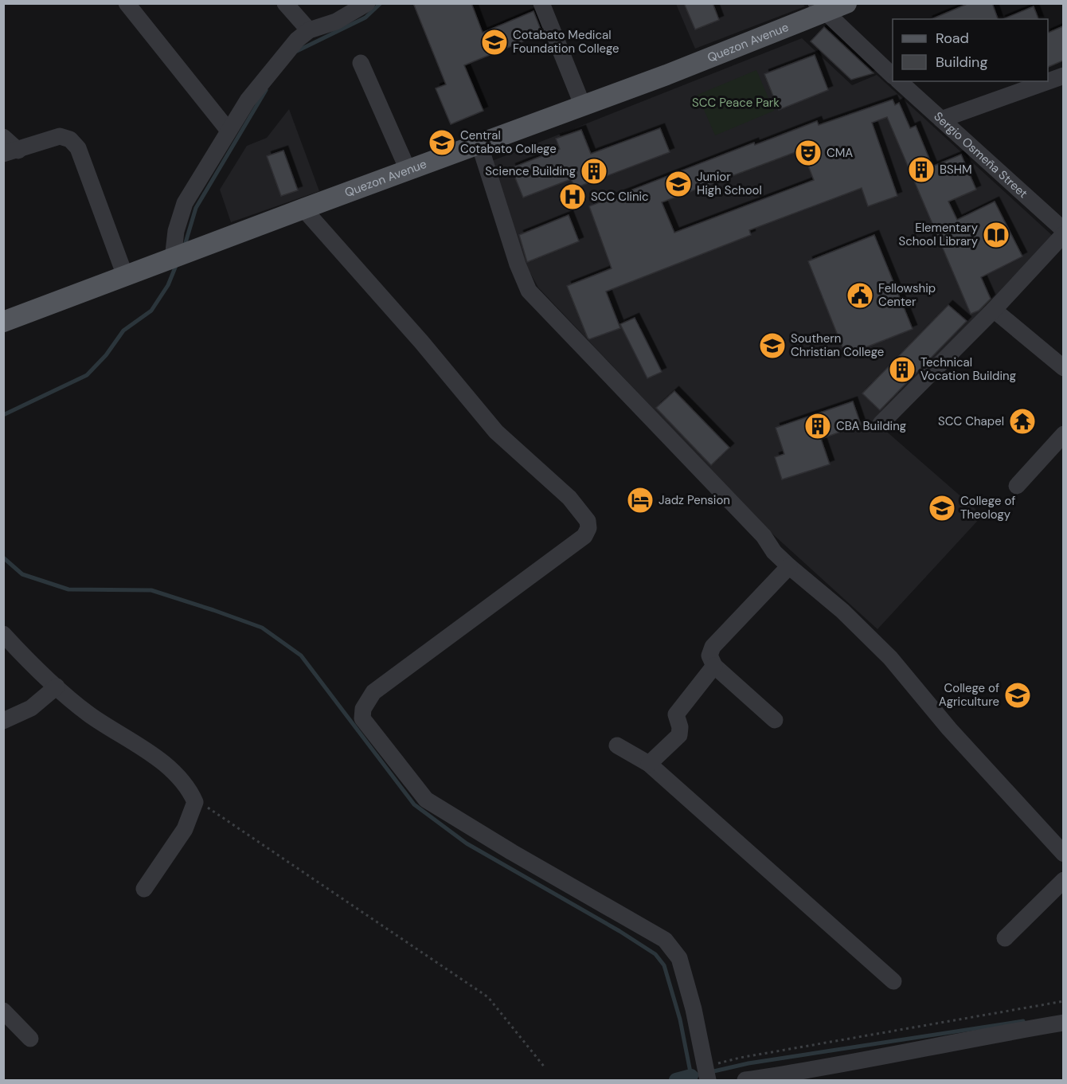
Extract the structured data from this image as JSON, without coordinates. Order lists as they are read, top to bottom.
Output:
{
  "streets": {
    "main road": ["Quezon Avenue"],
    "street": ["Sergio Osmeña Street"]
  },
  "parks": ["SCC Peace Park"],
  "places": {
    "school or university": [
      "Cotabato Medical Foundation College",
      "Central Cotabato College",
      "Junior High School",
      "Southern Christian College",
      "College of Theology",
      "College of Agriculture"
    ],
    "theatre": ["CMA"],
    "building": [
      "BSHM",
      "Science Building",
      "Technical Vocation Building",
      "CBA Building"
    ],
    "hospital": ["SCC Clinic"],
    "library": ["Elementary School Library"],
    "public building": ["Fellowship Center"],
    "temple": ["SCC Chapel"],
    "hotel": ["Jadz Pension"]
  },
  "legend": ["Road", "Building"]
}
